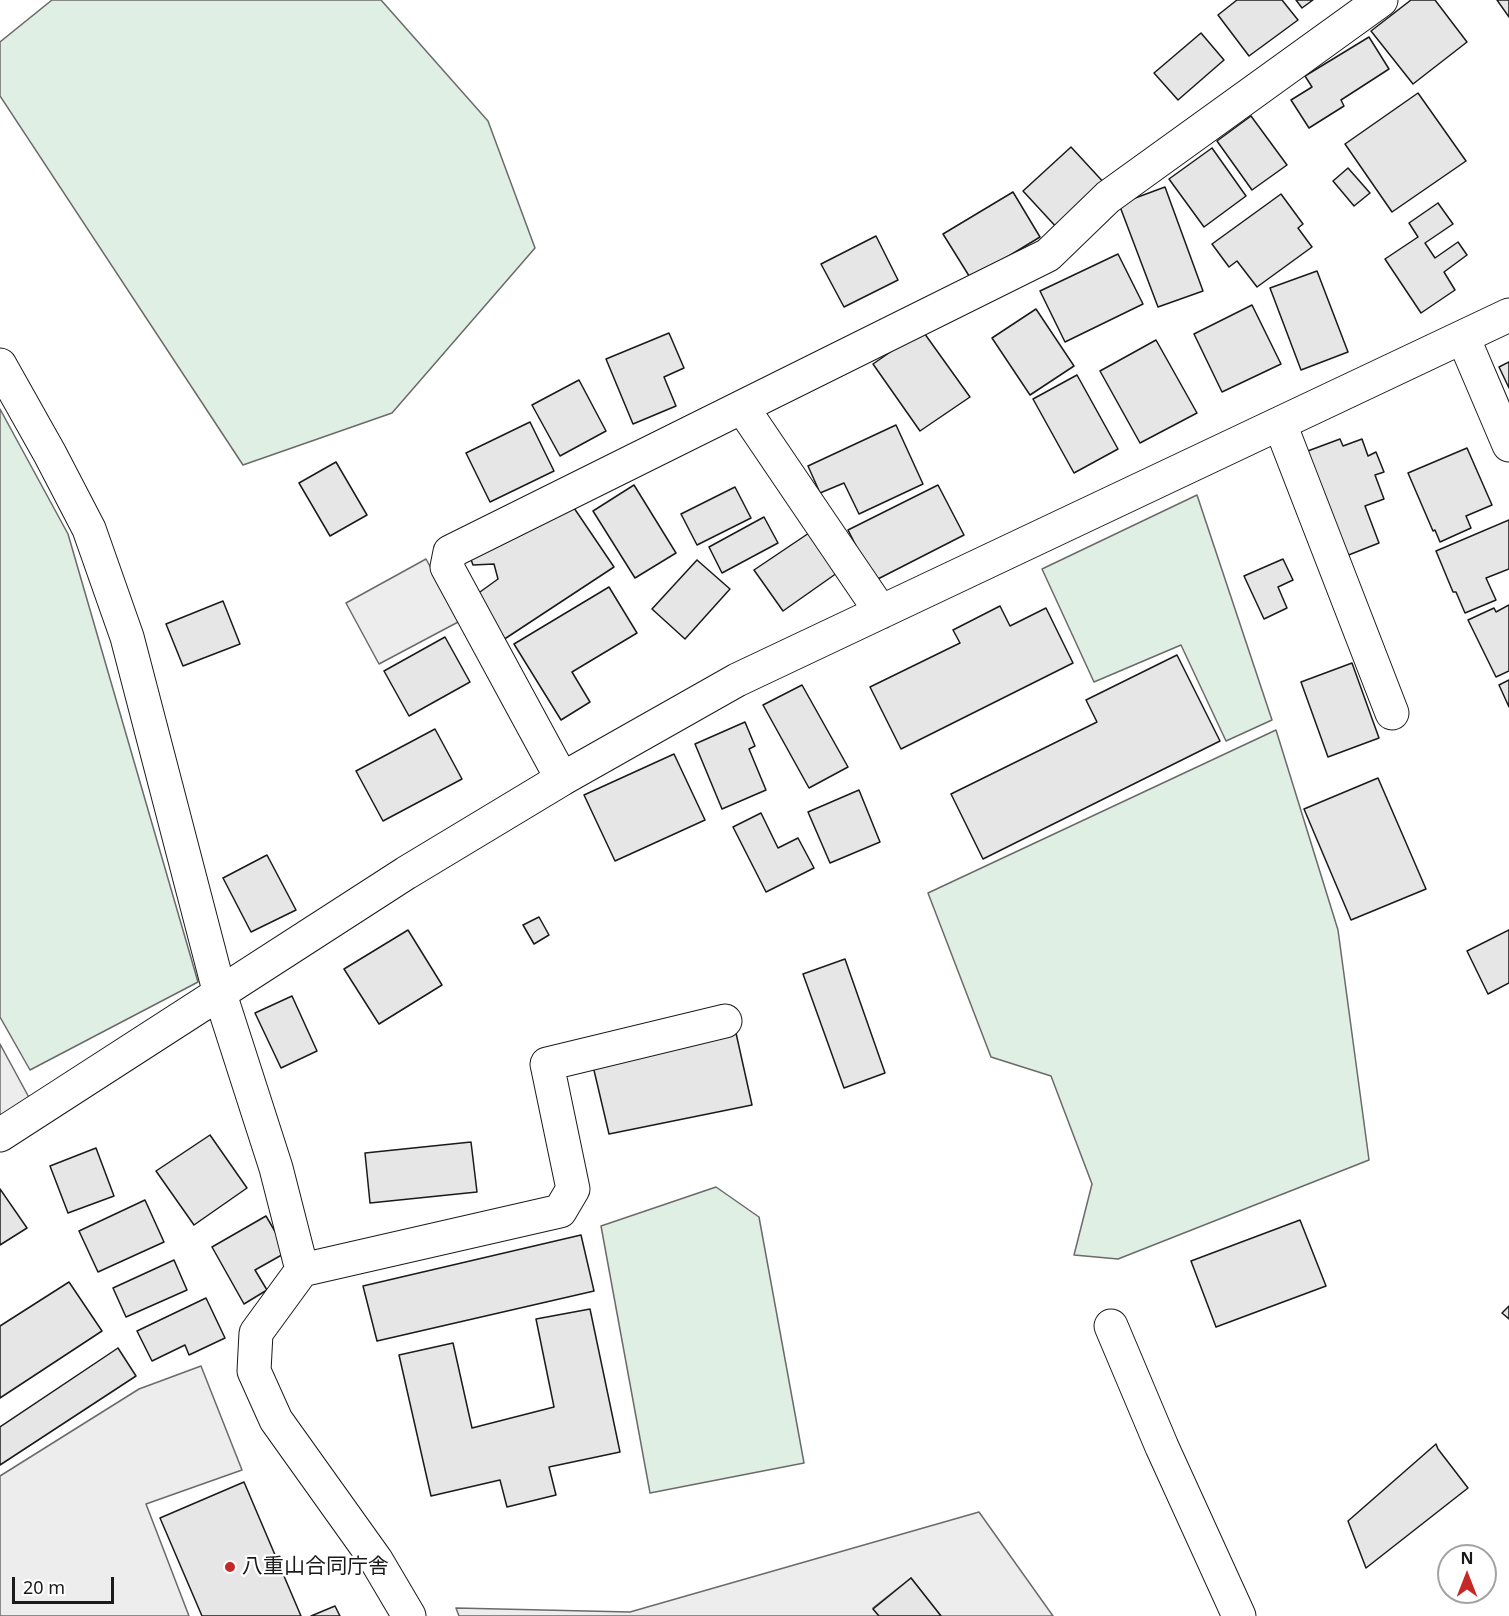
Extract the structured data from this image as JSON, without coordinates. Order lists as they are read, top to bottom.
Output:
{
  "places": ["八重山合同庁舎"],
  "scale_bar": "20 m",
  "north": "top"
}
